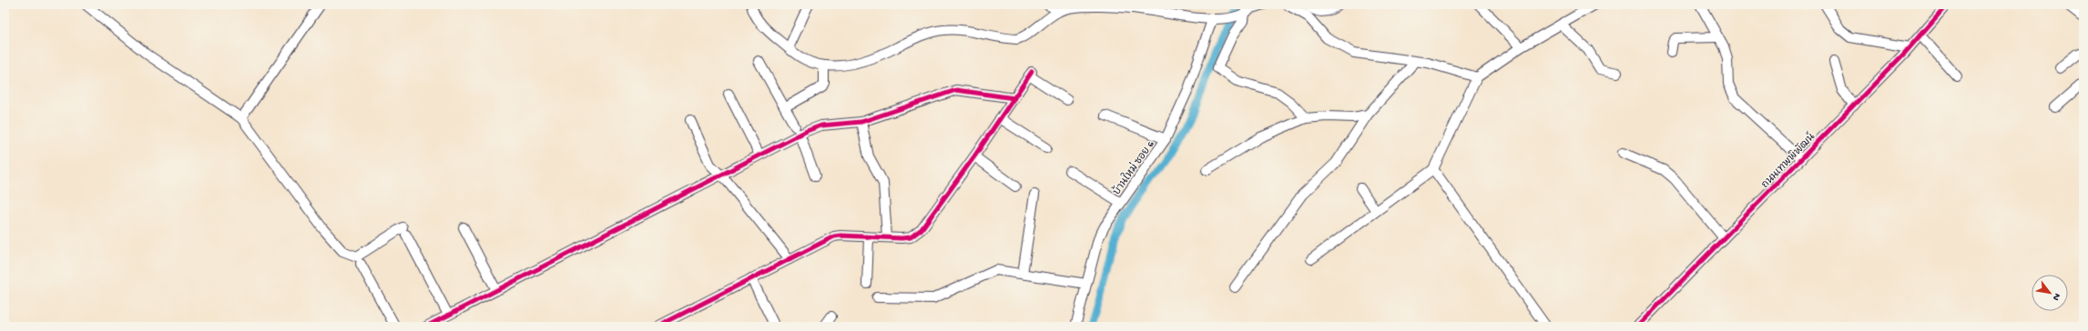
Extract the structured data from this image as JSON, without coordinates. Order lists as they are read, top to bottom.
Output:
{
  "streets": {
    "street": ["ถนนเทพพิพัฒน์", "บ้านใหม่ ซอย 6"]
  },
  "north": "bottom right"
}
